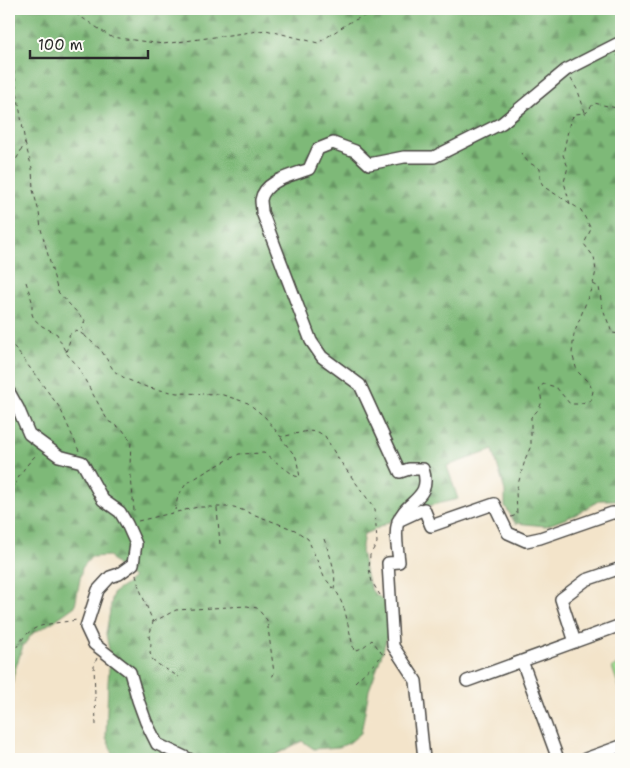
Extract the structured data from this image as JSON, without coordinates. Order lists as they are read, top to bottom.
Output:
{
  "scale_bar": "100 m"
}
